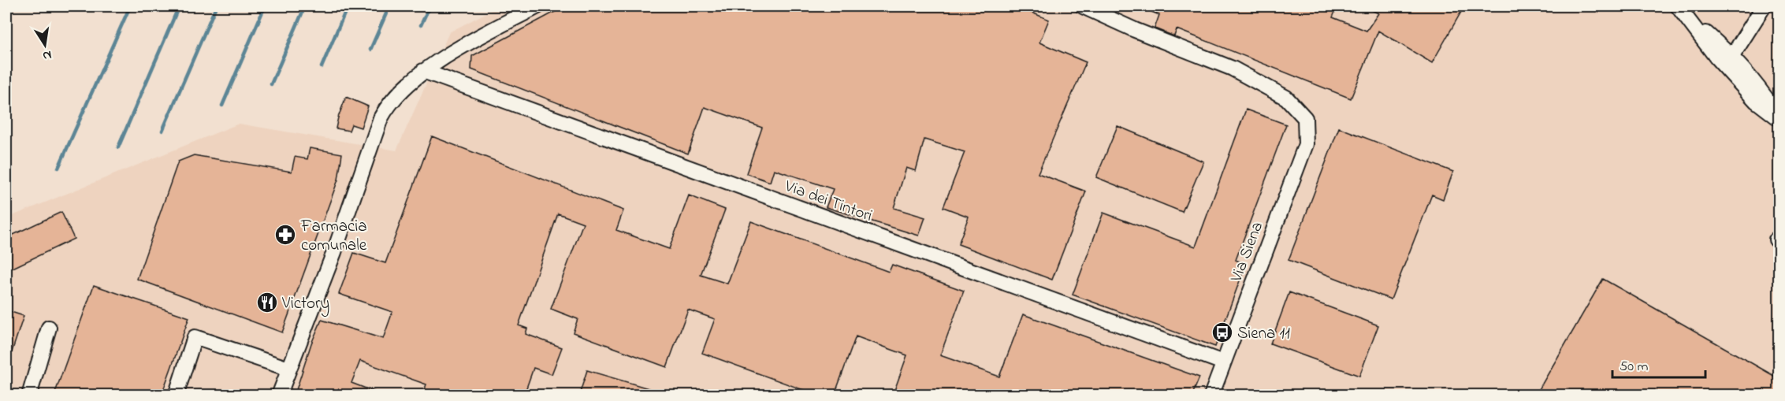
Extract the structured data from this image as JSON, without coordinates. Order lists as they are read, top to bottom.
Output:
{
  "streets": {
    "street": ["Via dei Tintori", "Via Siena"]
  },
  "crossings": [
    ["Via dei Tintori", "Via Siena"]
  ],
  "places": {
    "pharmacy": ["Farmacia comunale"],
    "restaurant": ["Victory"],
    "bus stop": ["Siena 11"]
  },
  "scale_bar": "50 m",
  "north": "bottom"
}
